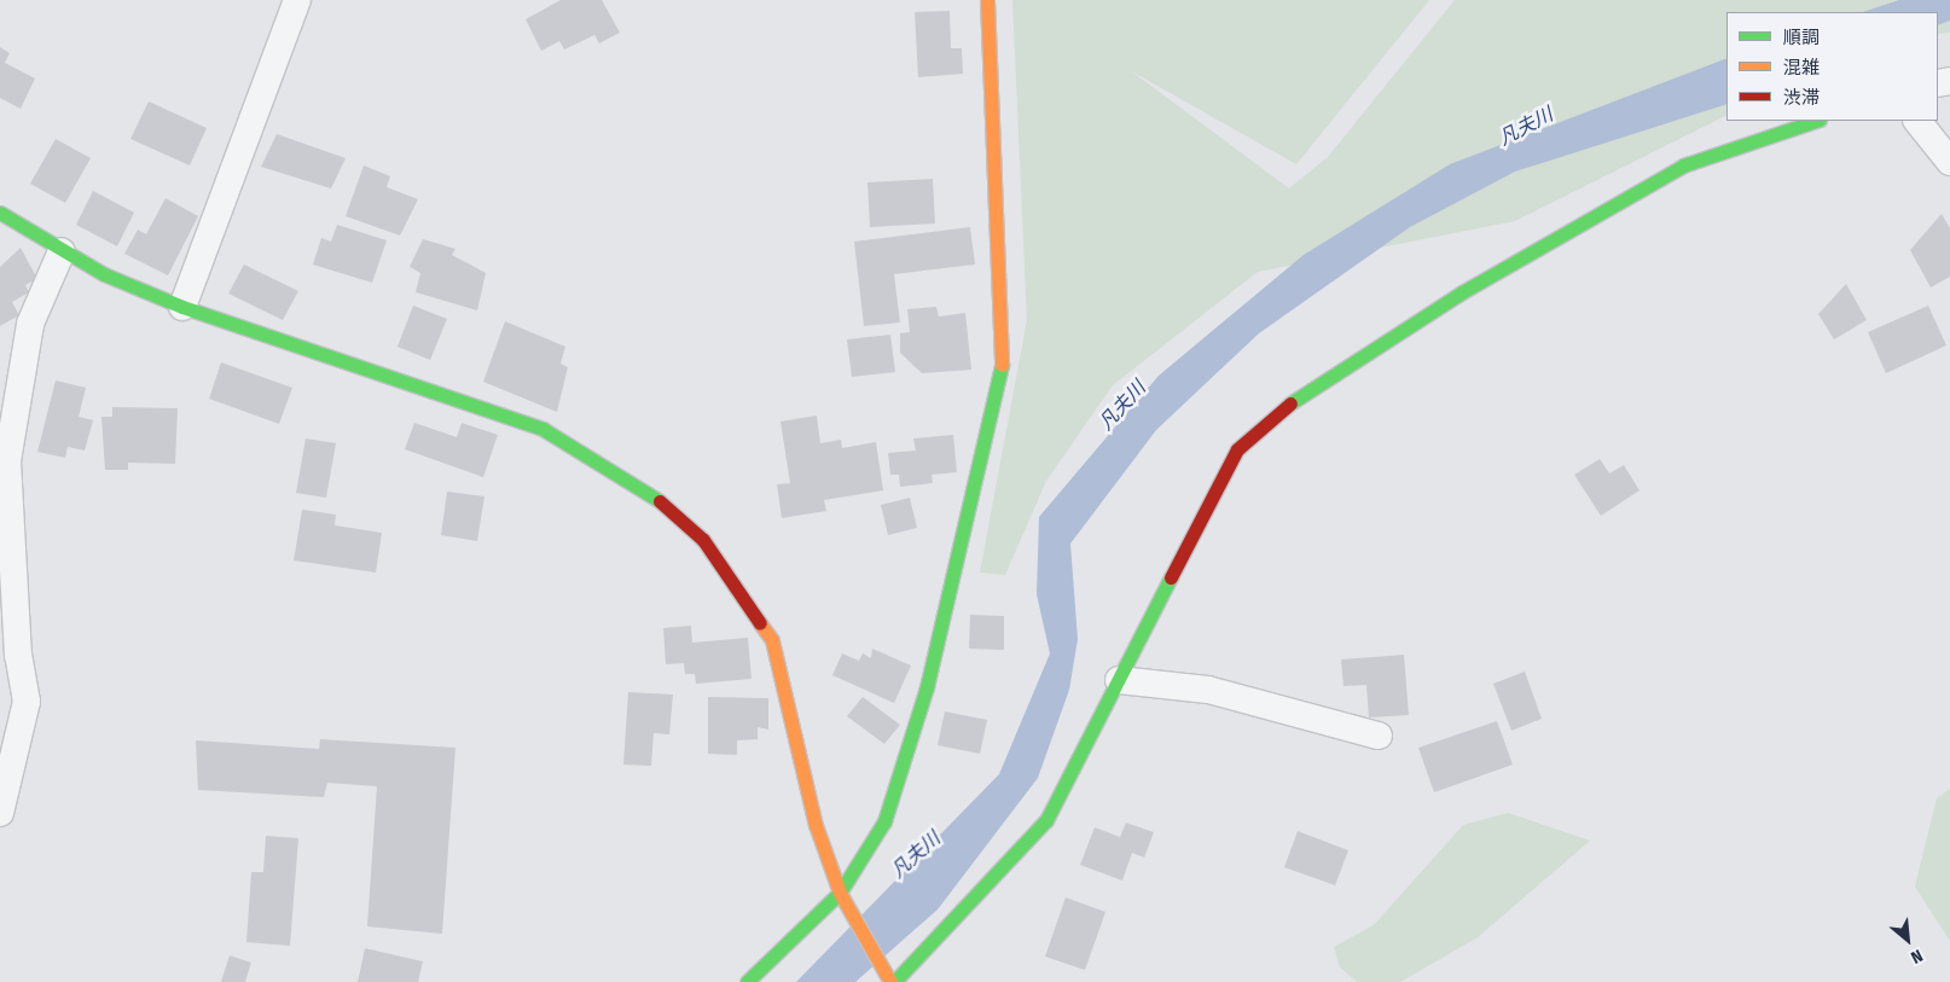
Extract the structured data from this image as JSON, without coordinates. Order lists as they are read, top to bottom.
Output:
{
  "water": ["凡夫川"],
  "legend": ["順調", "混雑", "渋滞"],
  "north": "bottom right"
}
